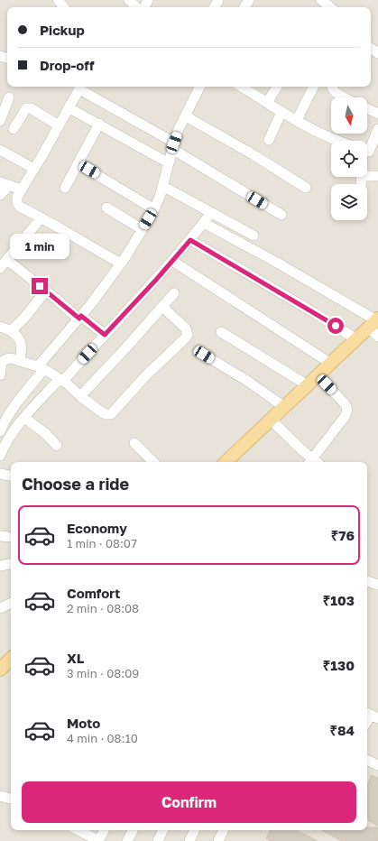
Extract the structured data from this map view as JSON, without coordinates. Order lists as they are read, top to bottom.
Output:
{
  "north": "bottom",
  "page": {
    "banner": ["Pickup", "Drop-off"],
    "bubble": "1 min",
    "heading": "Choose a ride",
    "list": [
      {
        "name": "Economy",
        "note": "1 min · 08:07",
        "value": "₹76"
      },
      {
        "name": "Comfort",
        "note": "2 min · 08:08",
        "value": "₹103"
      },
      {
        "name": "XL",
        "note": "3 min · 08:09",
        "value": "₹130"
      },
      {
        "name": "Moto",
        "note": "4 min · 08:10",
        "value": "₹84"
      }
    ],
    "buttons": "Confirm"
  }
}
